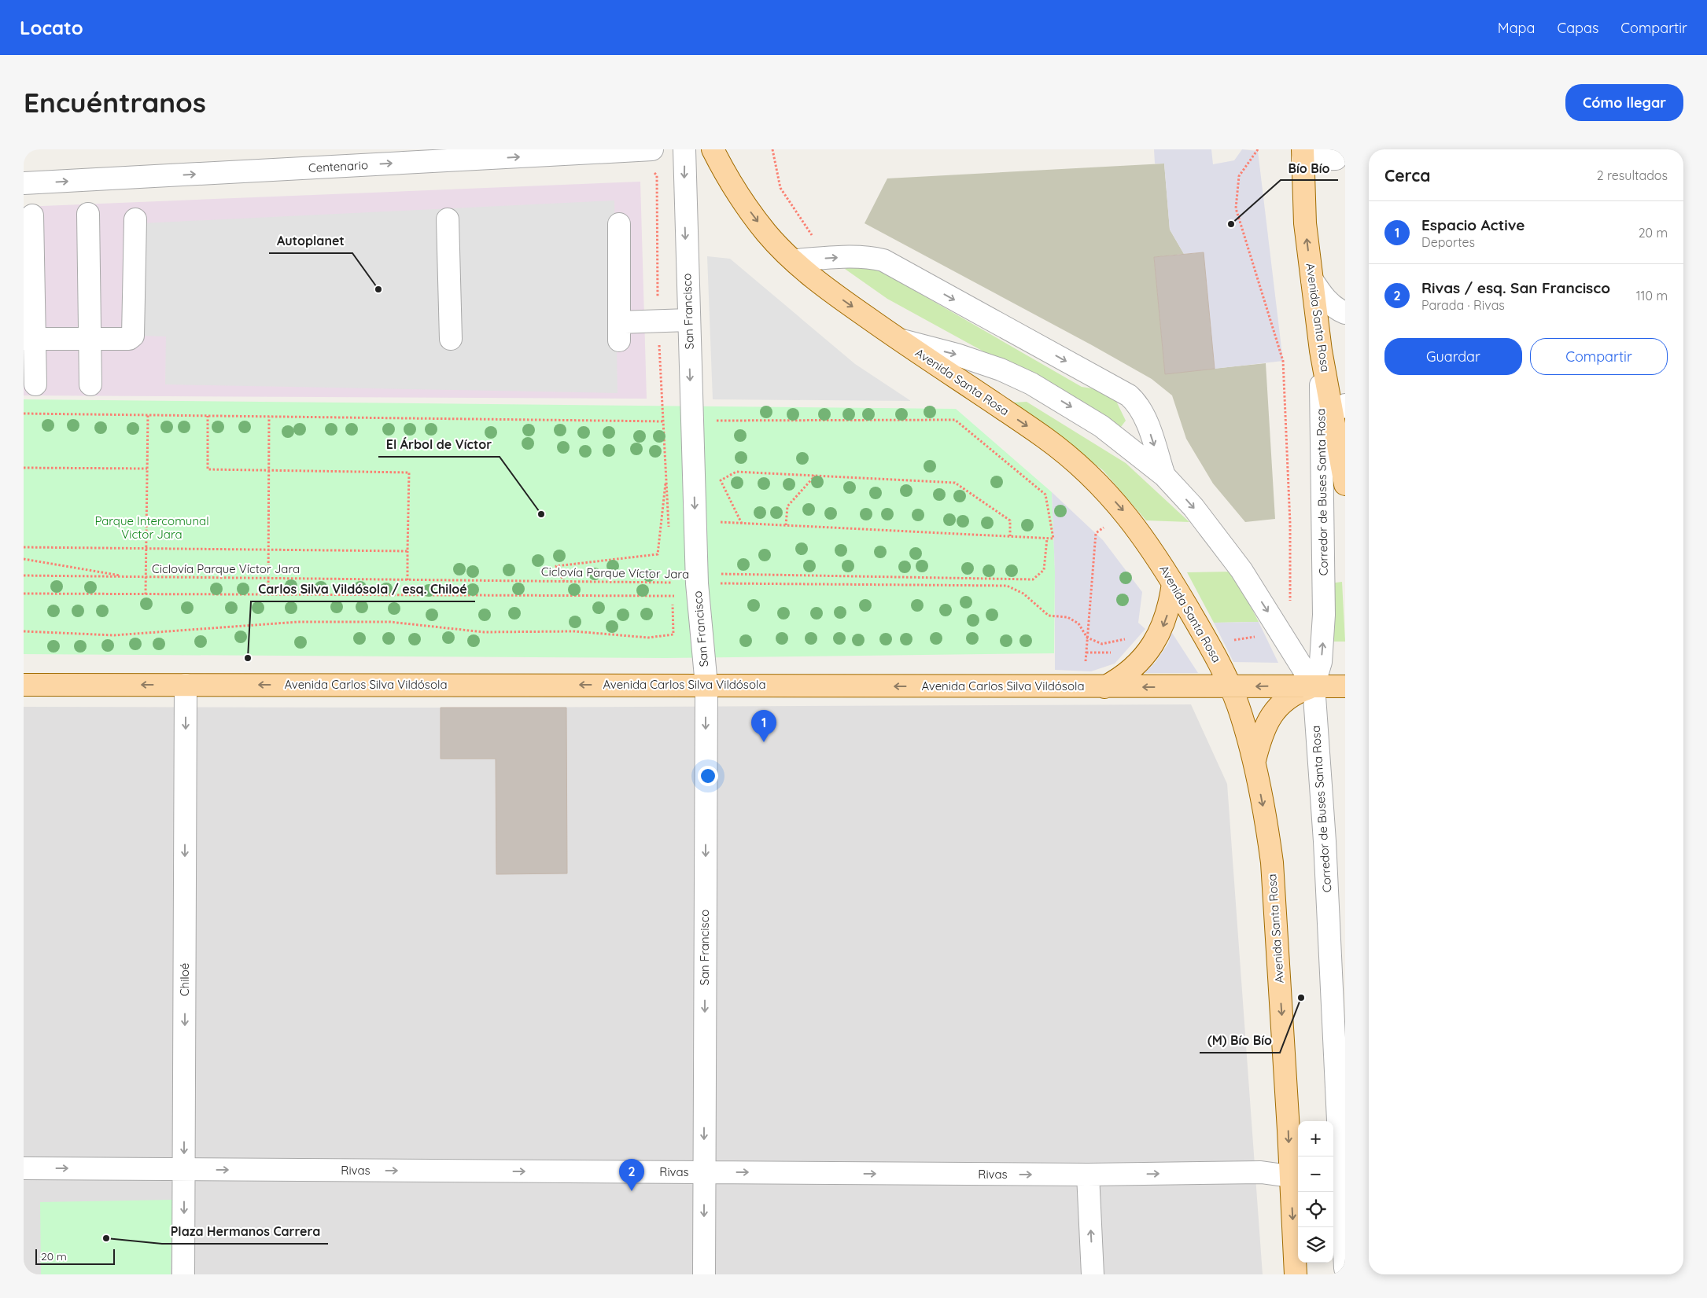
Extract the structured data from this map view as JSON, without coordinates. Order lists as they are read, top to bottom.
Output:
{
  "streets": {
    "main road": ["Avenida Santa Rosa", "Avenida Carlos Silva Vildósola"],
    "street": [
      "Centenario",
      "San Francisco",
      "Corredor de Buses Santa Rosa",
      "Chiloé",
      "Rivas"
    ],
    "path": ["Ciclovía Parque Víctor Jara"]
  },
  "crossings": [
    ["San Francisco", "Ciclovía Parque Víctor Jara"],
    ["San Francisco", "Avenida Carlos Silva Vildósola"],
    ["San Francisco", "Rivas"],
    ["Avenida Santa Rosa", "Corredor de Buses Santa Rosa"],
    ["Avenida Santa Rosa", "Avenida Carlos Silva Vildósola"],
    ["Avenida Santa Rosa", "Rivas"],
    ["Corredor de Buses Santa Rosa", "Avenida Carlos Silva Vildósola"],
    ["Avenida Carlos Silva Vildósola", "Chiloé"],
    ["Chiloé", "Rivas"]
  ],
  "one_way": [
    "Centenario",
    "San Francisco",
    "Corredor de Buses Santa Rosa",
    "Avenida Carlos Silva Vildósola",
    "Chiloé",
    "Rivas"
  ],
  "parks": ["Parque Intercomunal Victor Jara"],
  "places": [
    "Bío Bío",
    "Autoplanet",
    "El Árbol de Víctor",
    "Carlos Silva Vildósola / esq. Chiloé",
    "(M) Bío Bío",
    "Plaza Hermanos Carrera"
  ],
  "scale_bar": "20 m",
  "page": {
    "header": "Locato",
    "nav": ["Mapa", "Capas", "Compartir"],
    "buttons": [
      "Cómo llegar",
      ["Guardar", "Compartir"]
    ],
    "title": "Encuéntranos",
    "heading": ["Cerca", "2 resultados"],
    "list": [
      {
        "mark": "1",
        "name": "Espacio Active",
        "note": "Deportes",
        "value": "20 m"
      },
      {
        "mark": "2",
        "name": "Rivas / esq. San Francisco",
        "note": "Parada · Rivas",
        "value": "110 m"
      }
    ],
    "pins": ["1", "2"],
    "map_buttons": ["+", "−"],
    "scale": "20 m"
  }
}
